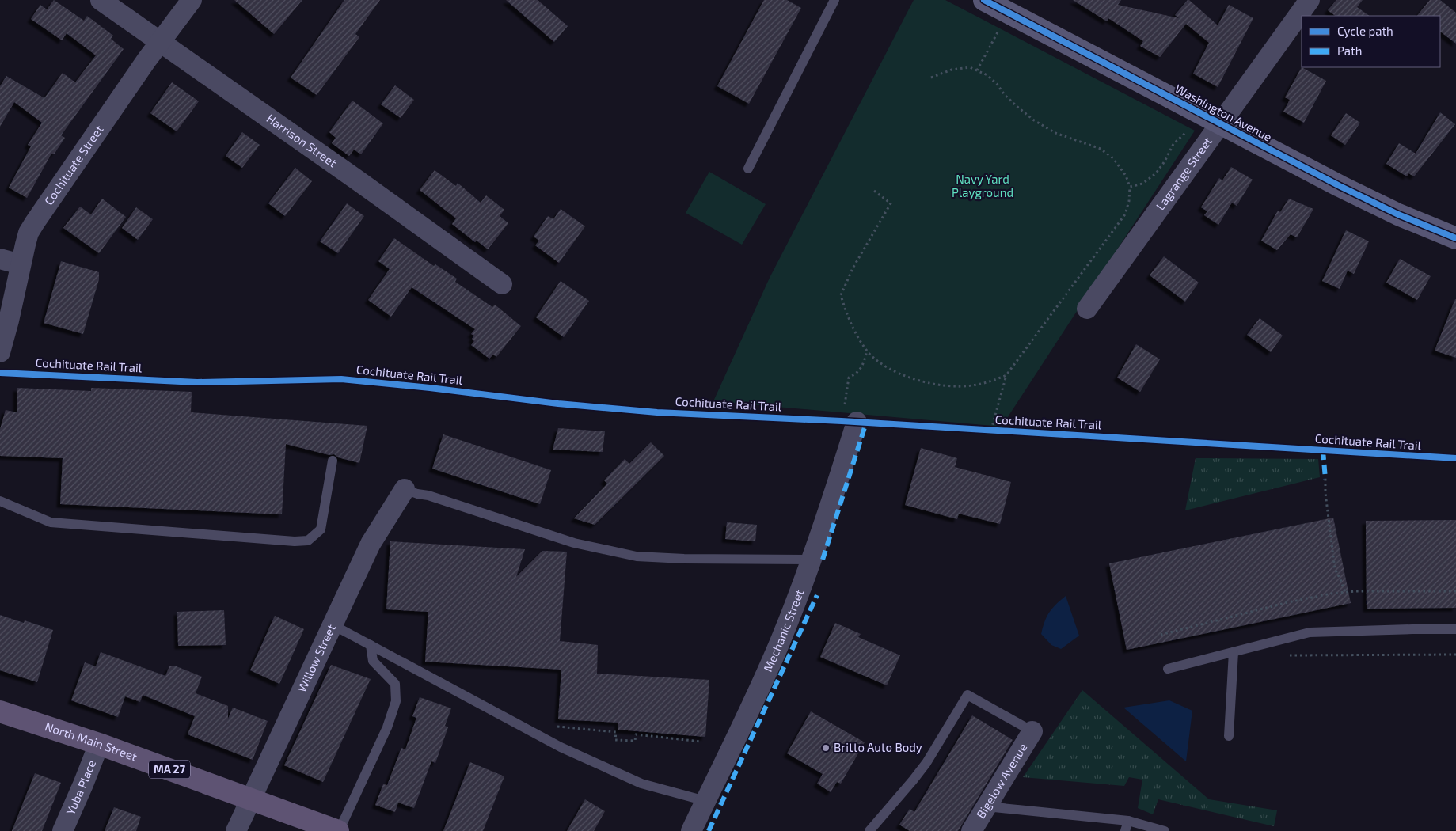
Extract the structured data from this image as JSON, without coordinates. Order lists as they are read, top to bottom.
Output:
{
  "streets": {
    "main road": ["North Main Street", "MA 27"],
    "street": [
      "Washington Avenue",
      "Harrison Street",
      "Cochituate Street",
      "Lagrange Street",
      "Mechanic Street",
      "Willow Street",
      "Bigelow Avenue",
      "Yuba Place"
    ],
    "cycle path": ["Cochituate Rail Trail"]
  },
  "crossings": [
    ["Washington Avenue", "Lagrange Street"],
    ["Harrison Street", "Cochituate Street"],
    ["Willow Street", "North Main Street"],
    ["North Main Street", "Yuba Place"]
  ],
  "parks": ["Navy Yard Playground"],
  "places": ["Britto Auto Body"],
  "legend": ["Cycle path", "Path"]
}
